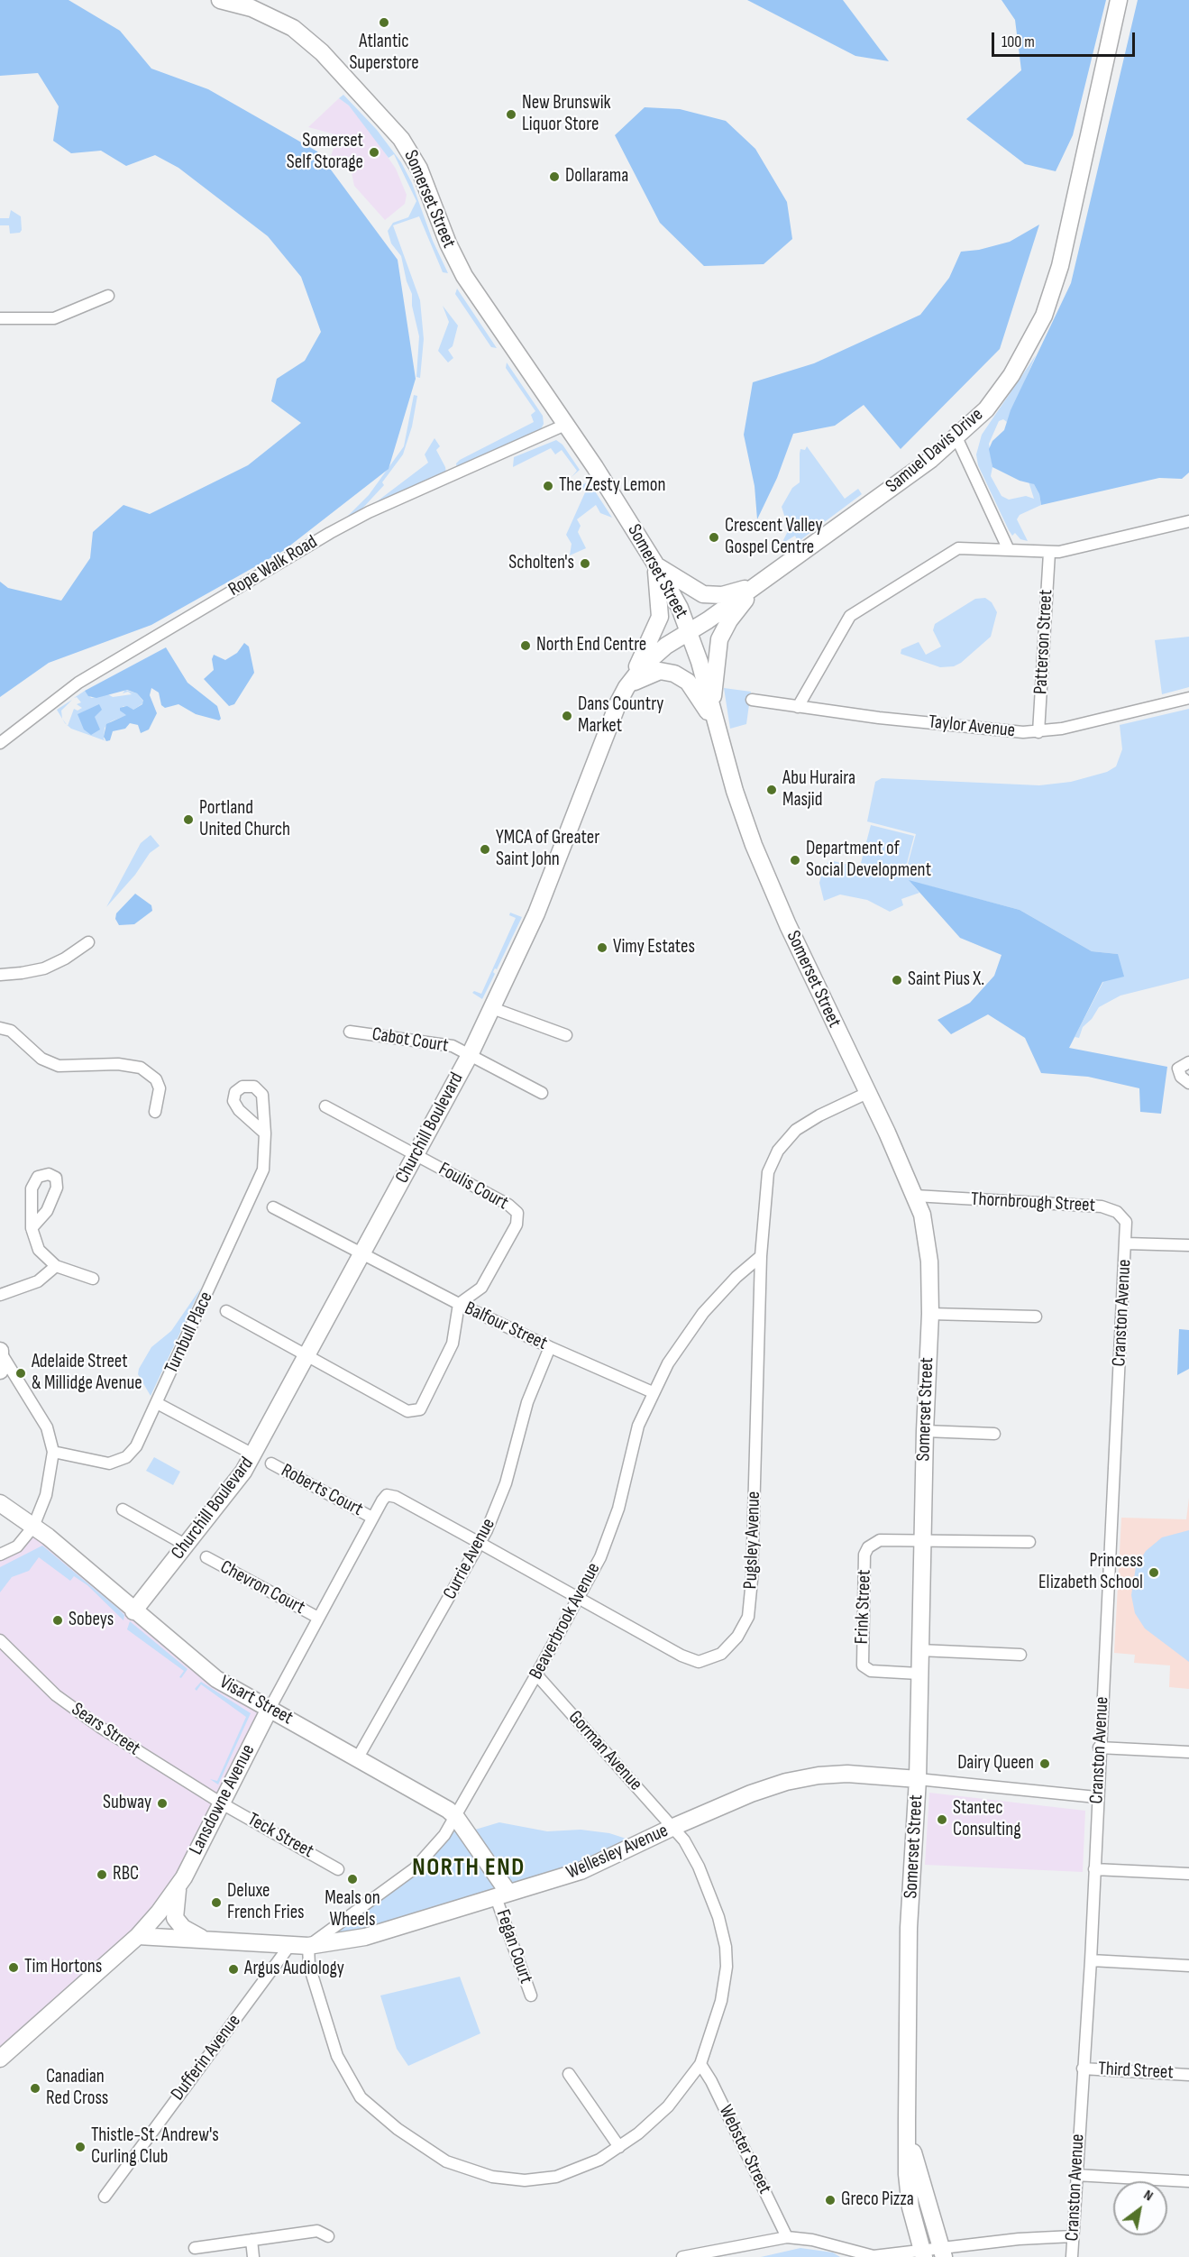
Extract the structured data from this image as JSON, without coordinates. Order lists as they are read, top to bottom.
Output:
{
  "streets": {
    "main road": [
      "Somerset Street",
      "Samuel Davis Drive",
      "Churchill Boulevard",
      "Visart Street",
      "Lansdowne Avenue",
      "Wellesley Avenue"
    ],
    "street": [
      "Rope Walk Road",
      "Patterson Street",
      "Taylor Avenue",
      "Cabot Court",
      "Foulis Court",
      "Thornbrough Street",
      "Cranston Avenue",
      "Balfour Street",
      "Turnbull Place",
      "Roberts Court",
      "Pugsley Avenue",
      "Currie Avenue",
      "Chevron Court",
      "Frink Street",
      "Beaverbrook Avenue",
      "Sears Street",
      "Gorman Avenue",
      "Teck Street",
      "Fegan Court",
      "Dufferin Avenue",
      "Third Street",
      "Webster Street"
    ]
  },
  "crossings": [
    ["Somerset Street", "Samuel Davis Drive"],
    ["Somerset Street", "Rope Walk Road"],
    ["Somerset Street", "Churchill Boulevard"],
    ["Somerset Street", "Thornbrough Street"],
    ["Somerset Street", "Pugsley Avenue"],
    ["Somerset Street", "Frink Street"],
    ["Somerset Street", "Wellesley Avenue"],
    ["Samuel Davis Drive", "Churchill Boulevard"],
    ["Patterson Street", "Taylor Avenue"],
    ["Cabot Court", "Churchill Boulevard"],
    ["Churchill Boulevard", "Foulis Court"],
    ["Churchill Boulevard", "Balfour Street"],
    ["Churchill Boulevard", "Visart Street"],
    ["Foulis Court", "Balfour Street"],
    ["Thornbrough Street", "Cranston Avenue"],
    ["Cranston Avenue", "Wellesley Avenue"],
    ["Cranston Avenue", "Third Street"],
    ["Balfour Street", "Currie Avenue"],
    ["Balfour Street", "Beaverbrook Avenue"],
    ["Roberts Court", "Lansdowne Avenue"],
    ["Pugsley Avenue", "Currie Avenue"],
    ["Pugsley Avenue", "Beaverbrook Avenue"],
    ["Pugsley Avenue", "Lansdowne Avenue"],
    ["Currie Avenue", "Visart Street"],
    ["Chevron Court", "Lansdowne Avenue"],
    ["Beaverbrook Avenue", "Visart Street"],
    ["Beaverbrook Avenue", "Gorman Avenue"],
    ["Beaverbrook Avenue", "Wellesley Avenue"],
    ["Visart Street", "Lansdowne Avenue"],
    ["Visart Street", "Wellesley Avenue"],
    ["Visart Street", "Fegan Court"],
    ["Sears Street", "Lansdowne Avenue"],
    ["Sears Street", "Teck Street"],
    ["Gorman Avenue", "Wellesley Avenue"],
    ["Gorman Avenue", "Webster Street"],
    ["Lansdowne Avenue", "Teck Street"],
    ["Lansdowne Avenue", "Wellesley Avenue"],
    ["Wellesley Avenue", "Fegan Court"],
    ["Wellesley Avenue", "Dufferin Avenue"]
  ],
  "districts": ["NORTH END"],
  "places": [
    "Atlantic Superstore",
    "New Brunswik Liquor Store",
    "Somerset Self Storage",
    "Dollarama",
    "The Zesty Lemon",
    "Crescent Valley Gospel Centre",
    "Scholten's",
    "North End Centre",
    "Dans Country Market",
    "Abu Huraira Masjid",
    "Portland United Church",
    "YMCA of Greater Saint John",
    "Department of Social Development",
    "Vimy Estates",
    "Saint Pius X.",
    "Adelaide Street & Millidge Avenue",
    "Princess Elizabeth School",
    "Sobeys",
    "Dairy Queen",
    "Subway",
    "Stantec Consulting",
    "RBC",
    "Meals on Wheels",
    "Deluxe French Fries",
    "Tim Hortons",
    "Argus Audiology",
    "Canadian Red Cross",
    "Thistle-St. Andrew's Curling Club",
    "Greco Pizza"
  ],
  "scale_bar": "100 m",
  "north": "top right"
}
